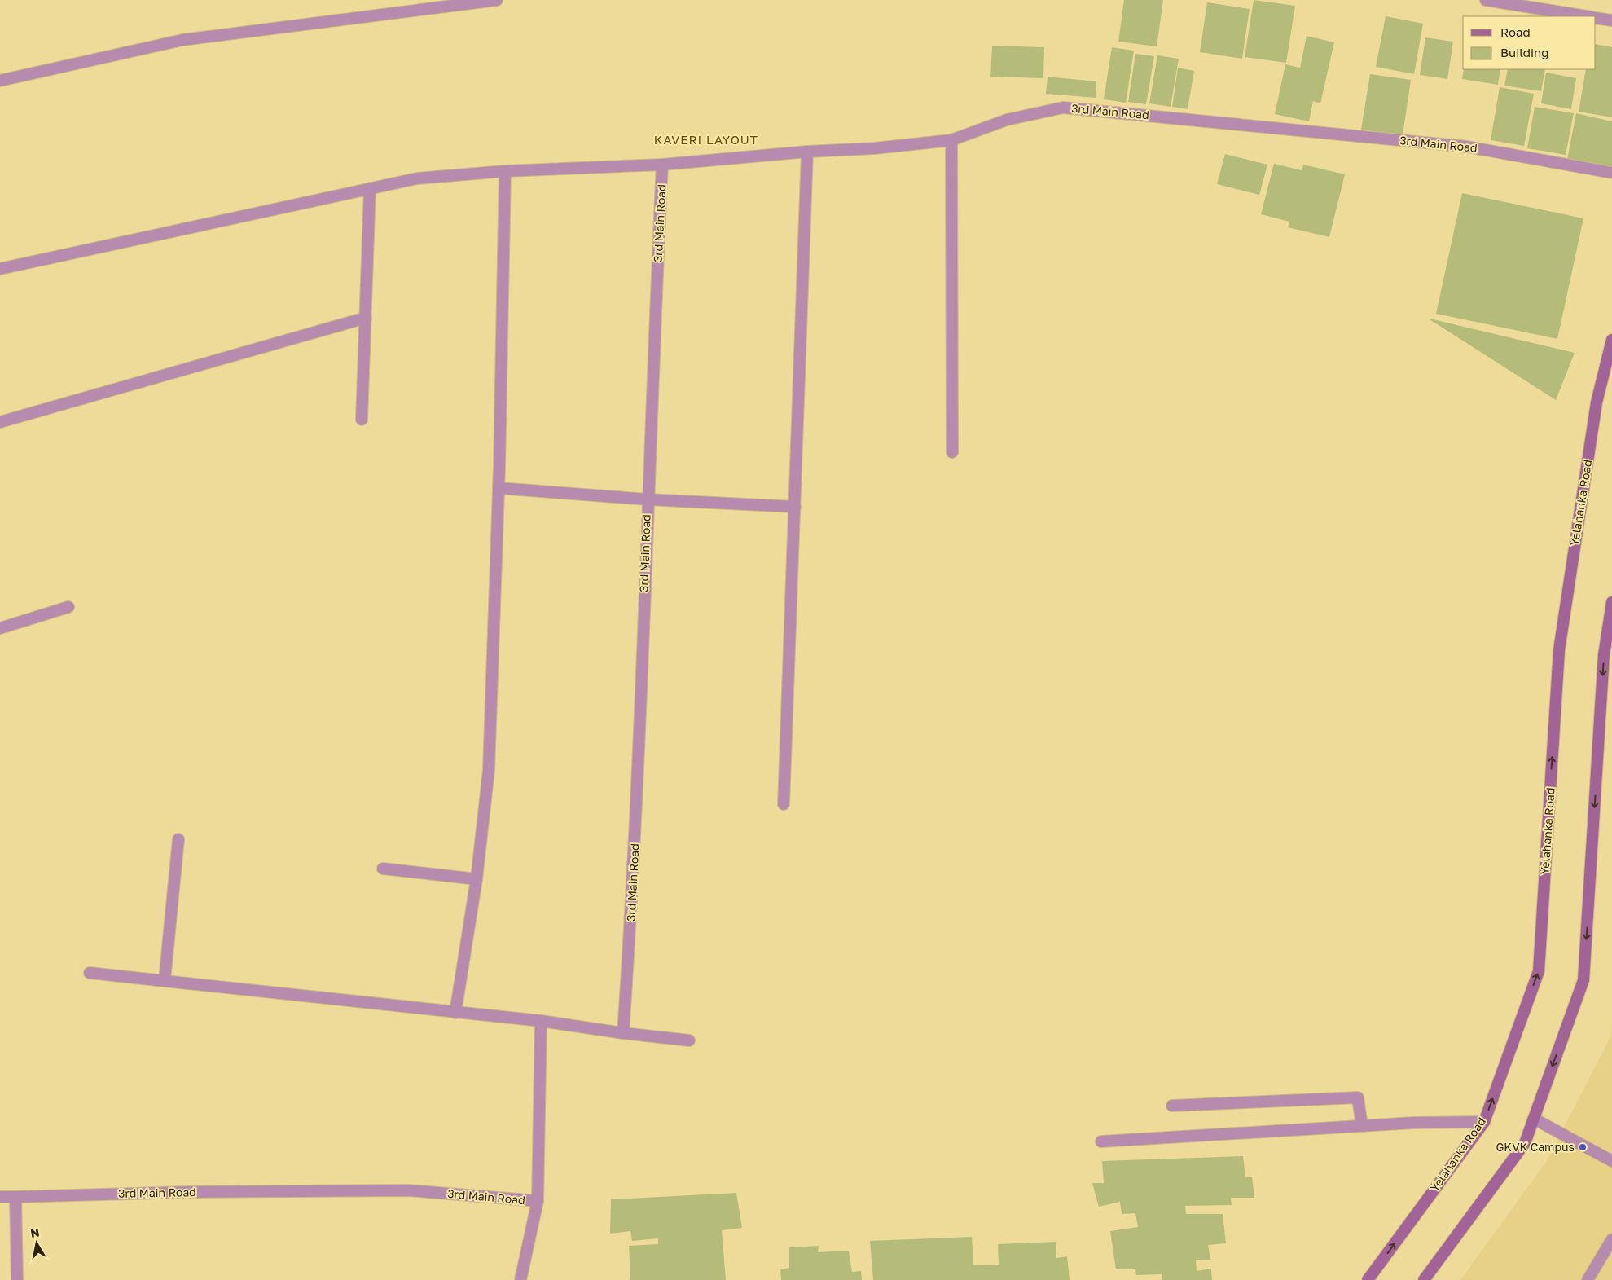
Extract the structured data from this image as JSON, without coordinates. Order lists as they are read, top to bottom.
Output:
{
  "streets": {
    "main road": ["Yelahanka Road"],
    "street": ["3rd Main Road"]
  },
  "districts": ["KAVERI LAYOUT"],
  "places": ["GKVK Campus"],
  "legend": ["Road", "Building"],
  "north": "top"
}
